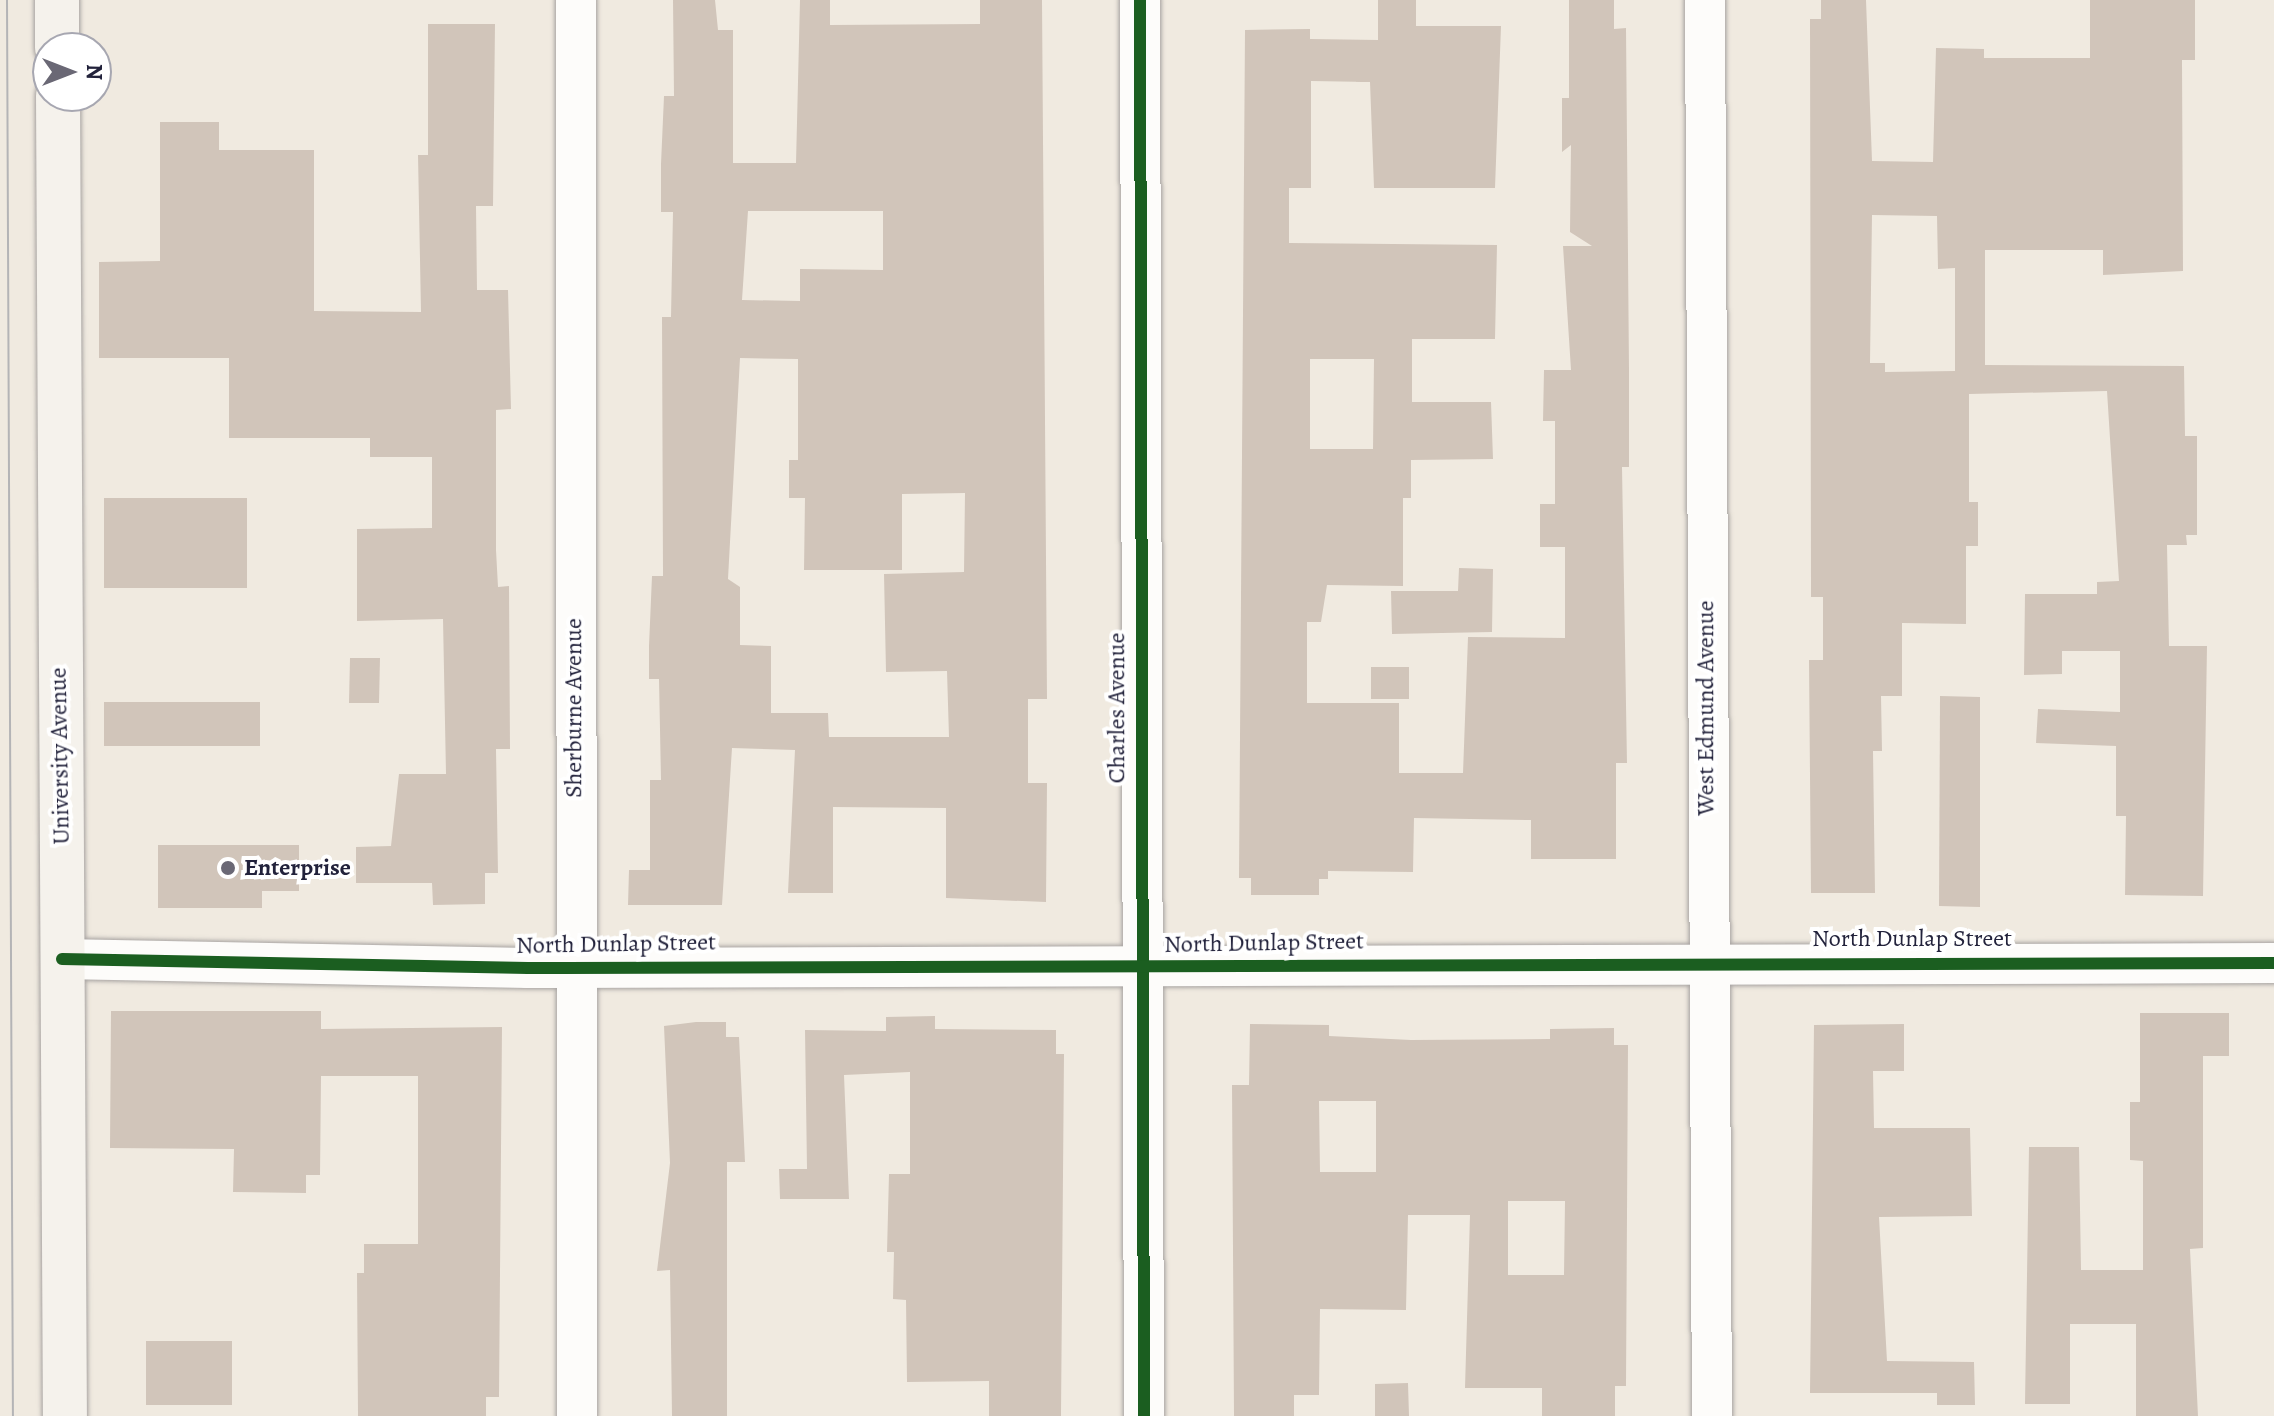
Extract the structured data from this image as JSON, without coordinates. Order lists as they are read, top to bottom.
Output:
{
  "streets": {
    "main road": ["University Avenue"],
    "street": [
      "Sherburne Avenue",
      "Charles Avenue",
      "West Edmund Avenue",
      "North Dunlap Street"
    ]
  },
  "crossings": [
    ["Sherburne Avenue", "North Dunlap Street"],
    ["Charles Avenue", "North Dunlap Street"],
    ["West Edmund Avenue", "North Dunlap Street"],
    ["University Avenue", "North Dunlap Street"]
  ],
  "places": ["Enterprise"],
  "north": "right"
}
